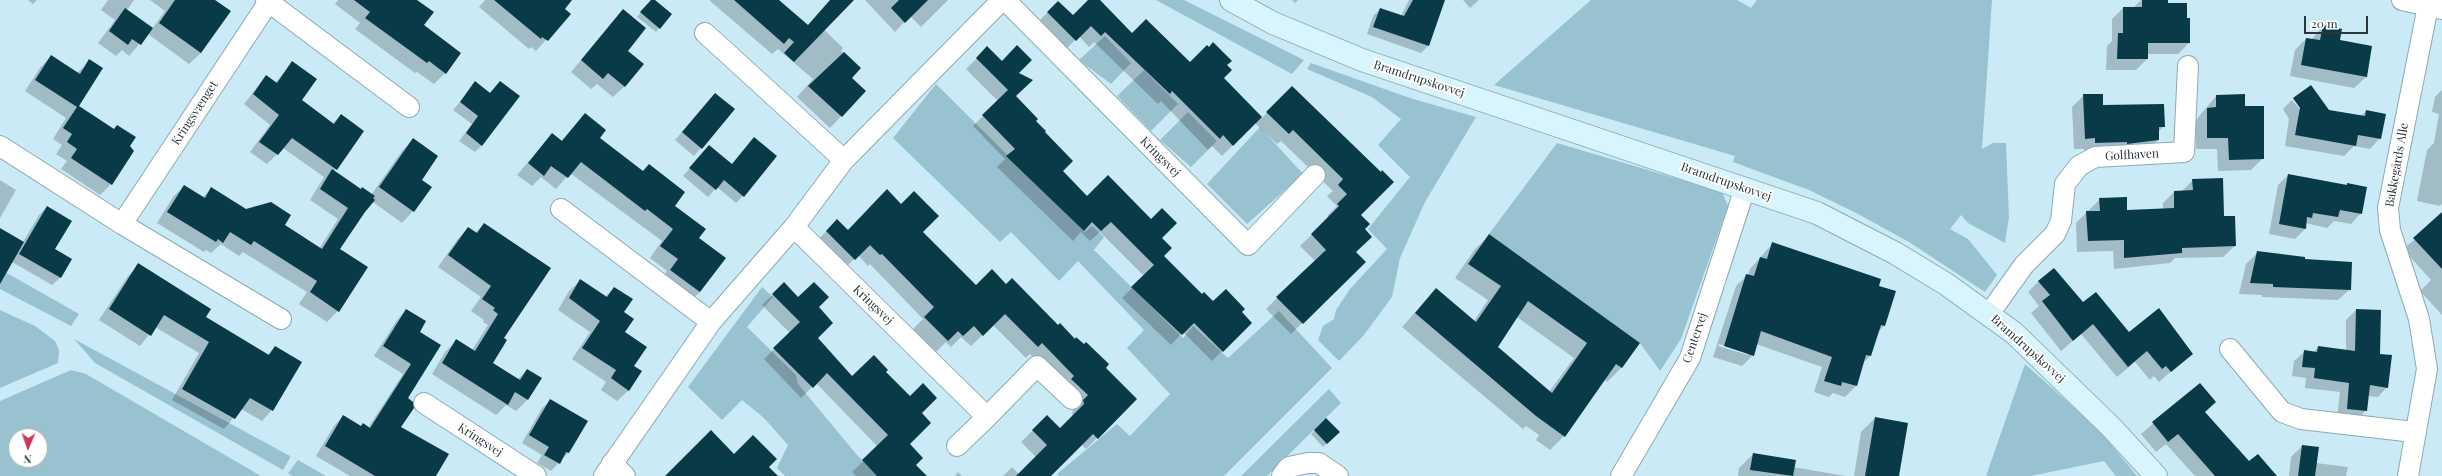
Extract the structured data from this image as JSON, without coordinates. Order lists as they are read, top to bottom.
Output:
{
  "streets": {
    "street": [
      "Bramdrupskovvej",
      "Kringsvænget",
      "Golfhaven",
      "Kringsvej",
      "Bakkegårds Alle",
      "Centervej"
    ]
  },
  "crossings": [
    ["Bramdrupskovvej", "Golfhaven"],
    ["Bramdrupskovvej", "Centervej"]
  ],
  "scale_bar": "20 m",
  "north": "bottom"
}
